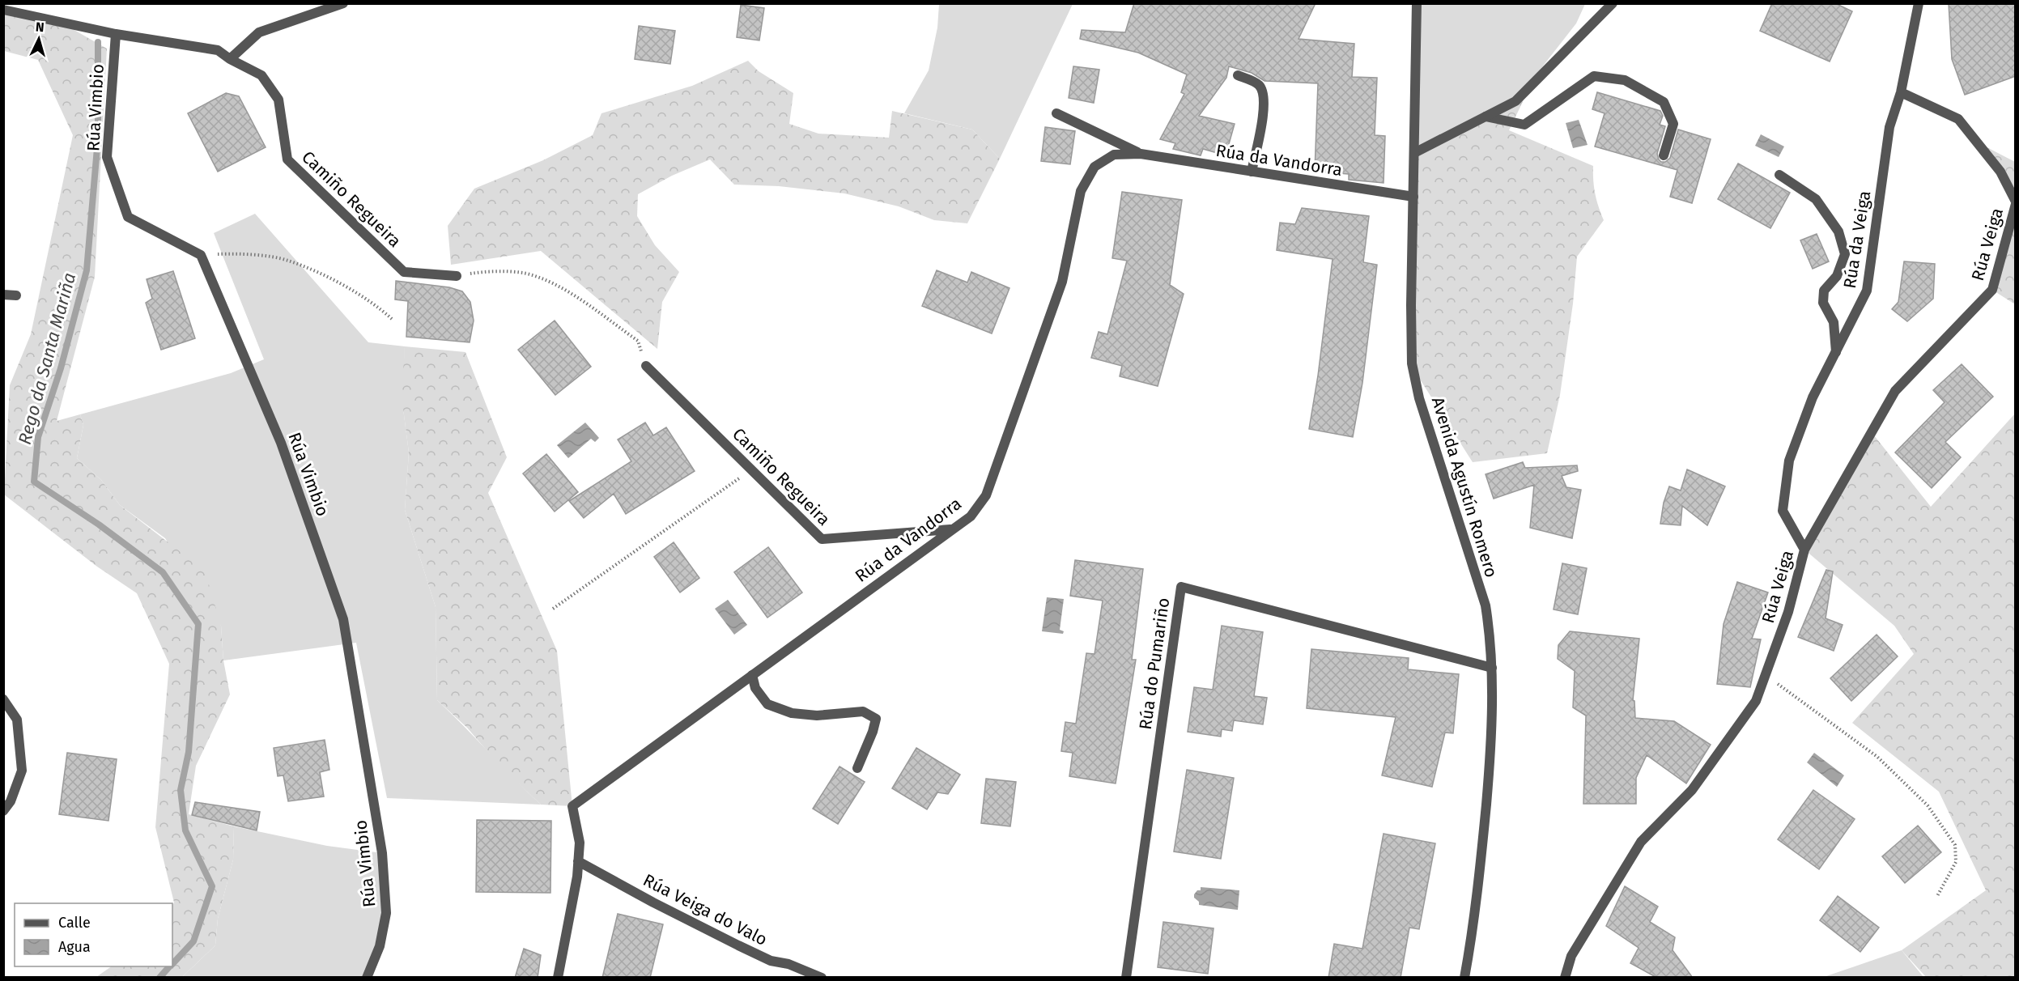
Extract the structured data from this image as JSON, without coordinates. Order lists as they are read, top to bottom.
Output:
{
  "streets": {
    "street": [
      "Rúa Vimbio",
      "Rúa da Vandorra",
      "Camiño Regueira",
      "Rúa da Veiga",
      "Rúa Veiga",
      "Avenida Agustín Romero",
      "Rúa do Pumariño",
      "Rúa Veiga do Valo"
    ]
  },
  "crossings": [
    ["Rúa Vimbio", "Camiño Regueira"],
    ["Rúa da Vandorra", "Camiño Regueira"],
    ["Rúa da Vandorra", "Avenida Agustín Romero"],
    ["Rúa da Vandorra", "Rúa Veiga do Valo"],
    ["Rúa da Veiga", "Rúa Veiga"],
    ["Avenida Agustín Romero", "Rúa do Pumariño"]
  ],
  "water": ["Rego da Santa Mariña"],
  "legend": ["Calle", "Agua"],
  "north": "top"
}
